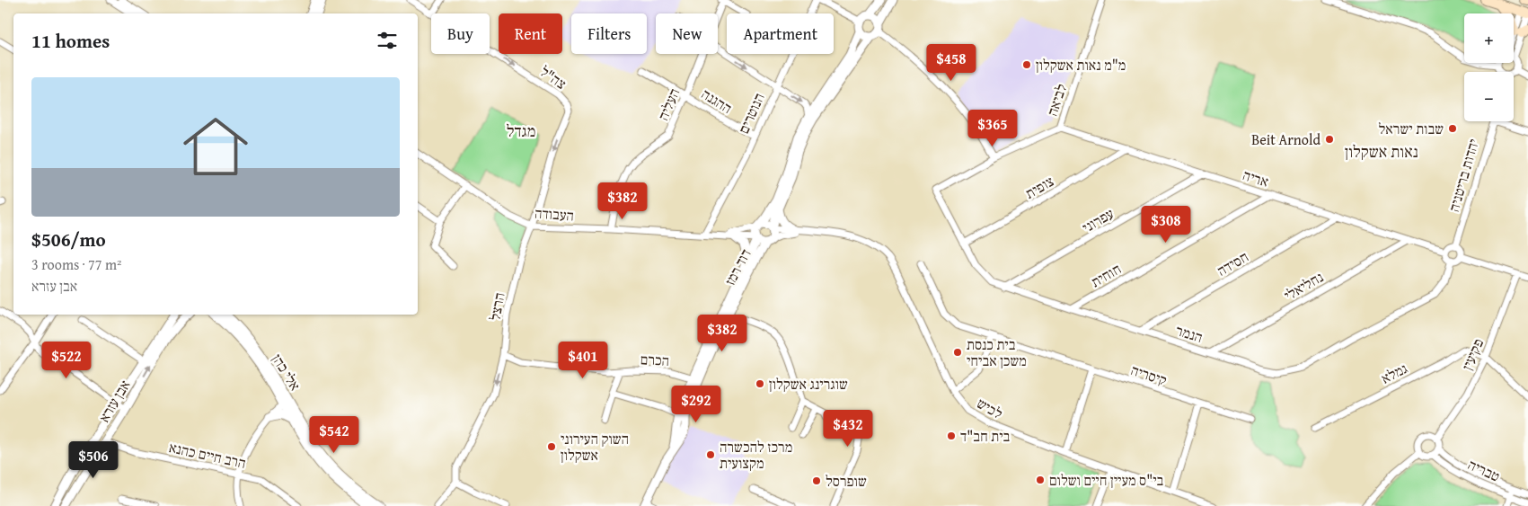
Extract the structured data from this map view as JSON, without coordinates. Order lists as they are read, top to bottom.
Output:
{
  "streets": {
    "street": [
      "צה\"ל",
      "לביאה",
      "ההגנה",
      "העליה",
      "הנוטרים",
      "יהדות בריטניה",
      "אריה",
      "צופית",
      "העבודה",
      "עפרוני",
      "חסידה",
      "דוד רמז",
      "חוחית",
      "נחליאלי",
      "הרצל",
      "הנמר",
      "פקיעין",
      "הכרם",
      "אלי כהן",
      "גמלא",
      "קיסריה",
      "אבן עזרא",
      "לכיש",
      "הרב חיים כהנא",
      "טבריה"
    ]
  },
  "crossings": [
    ["צה\"ל", "הרצל"],
    ["לביאה", "אריה"],
    ["לביאה", "הנמר"],
    ["ההגנה", "העליה"],
    ["ההגנה", "הנוטרים"],
    ["העליה", "העבודה"],
    ["הנוטרים", "העבודה"],
    ["יהדות בריטניה", "אריה"],
    ["יהדות בריטניה", "הנמר"],
    ["אריה", "צופית"],
    ["אריה", "עפרוני"],
    ["אריה", "חסידה"],
    ["אריה", "חוחית"],
    ["אריה", "נחליאלי"],
    ["אריה", "הנמר"],
    ["צופית", "הנמר"],
    ["העבודה", "דוד רמז"],
    ["העבודה", "הרצל"],
    ["העבודה", "לכיש"],
    ["עפרוני", "הנמר"],
    ["חסידה", "הנמר"],
    ["דוד רמז", "הכרם"],
    ["דוד רמז", "לכיש"],
    ["חוחית", "הנמר"],
    ["נחליאלי", "הנמר"],
    ["הרצל", "הכרם"],
    ["פקיעין", "גמלא"],
    ["פקיעין", "טבריה"],
    ["אבן עזרא", "הרב חיים כהנא"]
  ],
  "one_way": ["צה\"ל", "הרצל"],
  "districts": ["מגדל", "נאות אשקלון"],
  "places": [
    "מ\"מ נאות אשקלון",
    "שבות ישראל",
    "Beit Arnold",
    "בית כנסת משכן אביחי",
    "שוגרינג אשקלון",
    "בית חב\"ד",
    "השוק העירוני אשקלון",
    "מרכז להכשרה מקצועית",
    "בי\"ס מעיין חיים ושלום",
    "שופרסל"
  ],
  "page": {
    "map_buttons": ["+", "−"],
    "chip": [
      "Buy",
      "Rent",
      "Filters",
      "New",
      "Apartment"
    ],
    "heading": "11 homes",
    "price": [
      "$458",
      "$365",
      "$382",
      "$308",
      "$382",
      "$522",
      "$401",
      "$292",
      "$432",
      "$542",
      "$506"
    ],
    "list": [
      {
        "name": "$506/mo",
        "note": "3 rooms · 77 m² · אבן עזרא"
      }
    ]
  }
}
